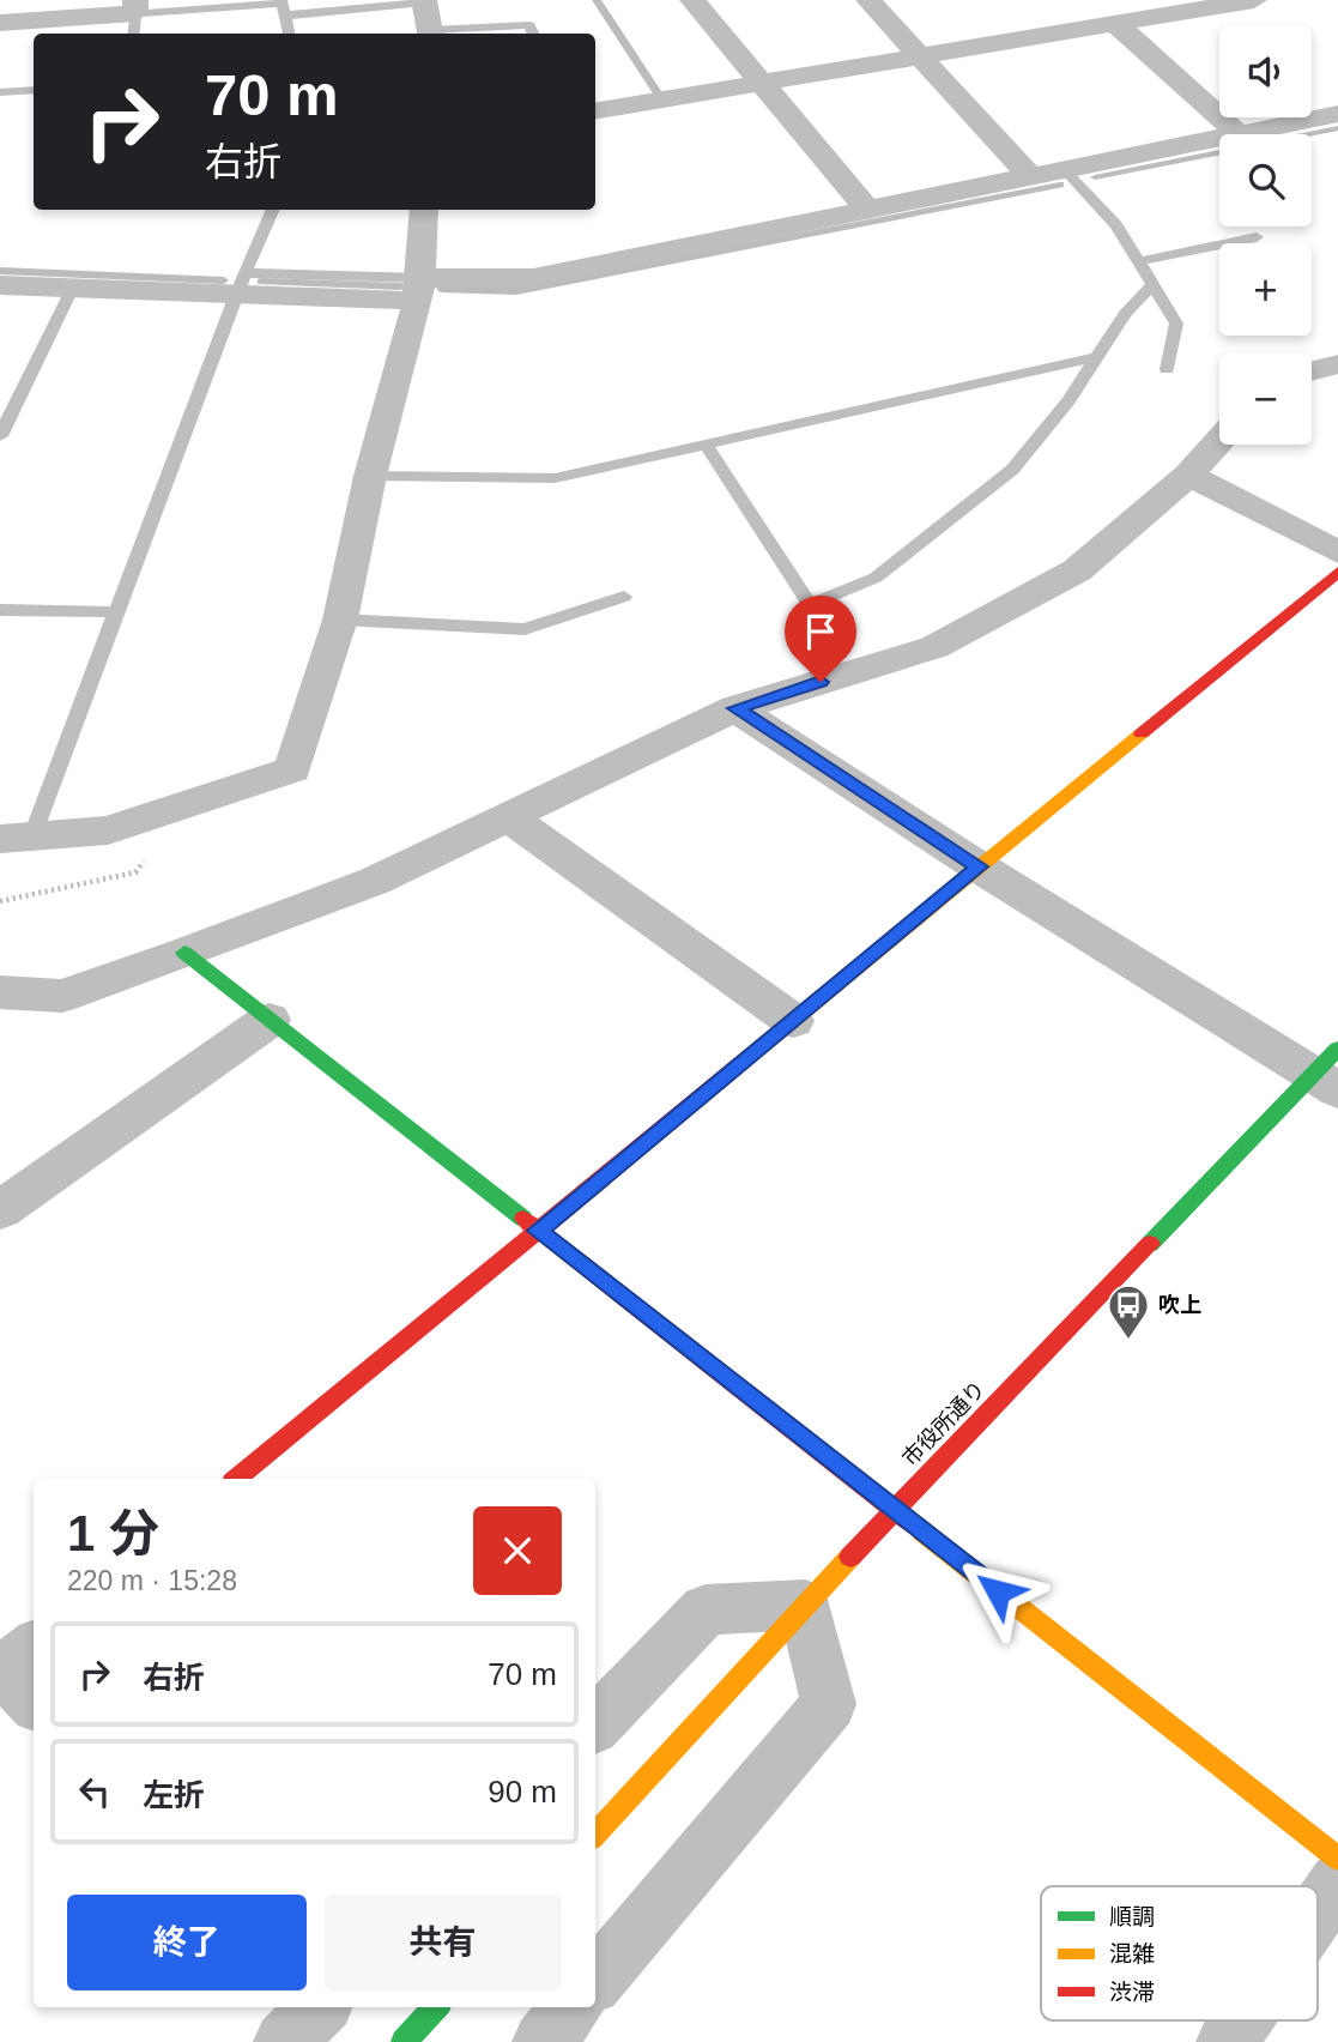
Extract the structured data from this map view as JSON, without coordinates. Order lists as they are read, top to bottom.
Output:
{
  "streets": {
    "street": ["市役所通り"]
  },
  "places": {
    "bus stop": ["吹上"]
  },
  "legend": ["順調", "混雑", "渋滞"],
  "page": {
    "map_buttons": ["+", "−"],
    "turn": ["70 m", "右折"],
    "heading": ["1 分", "220 m · 15:28"],
    "list": [
      {
        "name": "右折",
        "value": "70 m"
      },
      {
        "name": "左折",
        "value": "90 m"
      }
    ],
    "buttons": ["終了", "共有"]
  }
}
